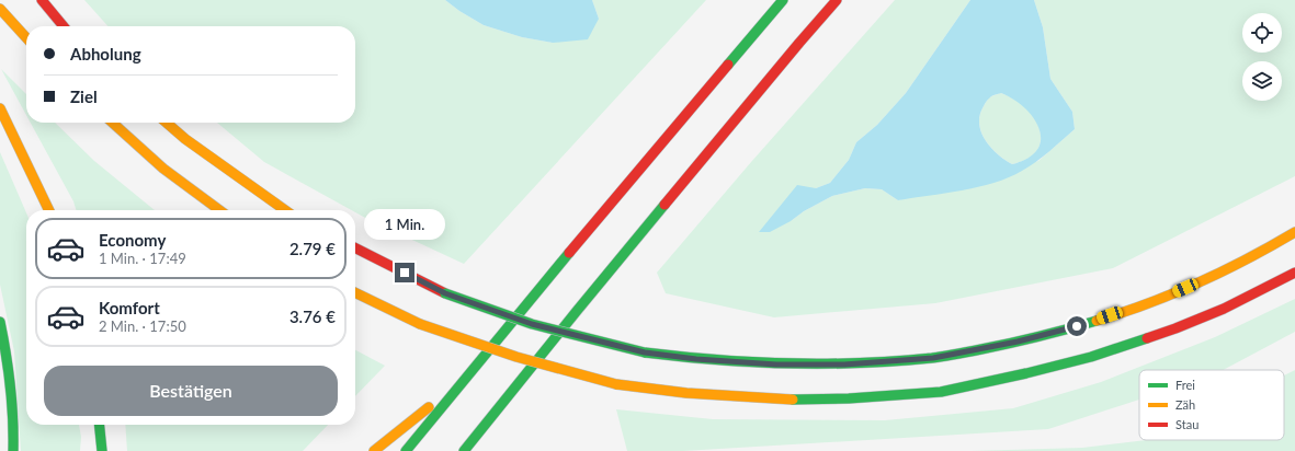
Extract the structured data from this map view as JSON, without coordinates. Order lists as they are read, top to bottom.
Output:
{
  "legend": ["Frei", "Zäh", "Stau"],
  "page": {
    "banner": ["Abholung", "Ziel"],
    "bubble": "1 Min.",
    "list": [
      {
        "name": "Economy",
        "note": "1 Min. · 17:49",
        "value": "2.79 €"
      },
      {
        "name": "Komfort",
        "note": "2 Min. · 17:50",
        "value": "3.76 €"
      }
    ],
    "buttons": "Bestätigen"
  }
}
